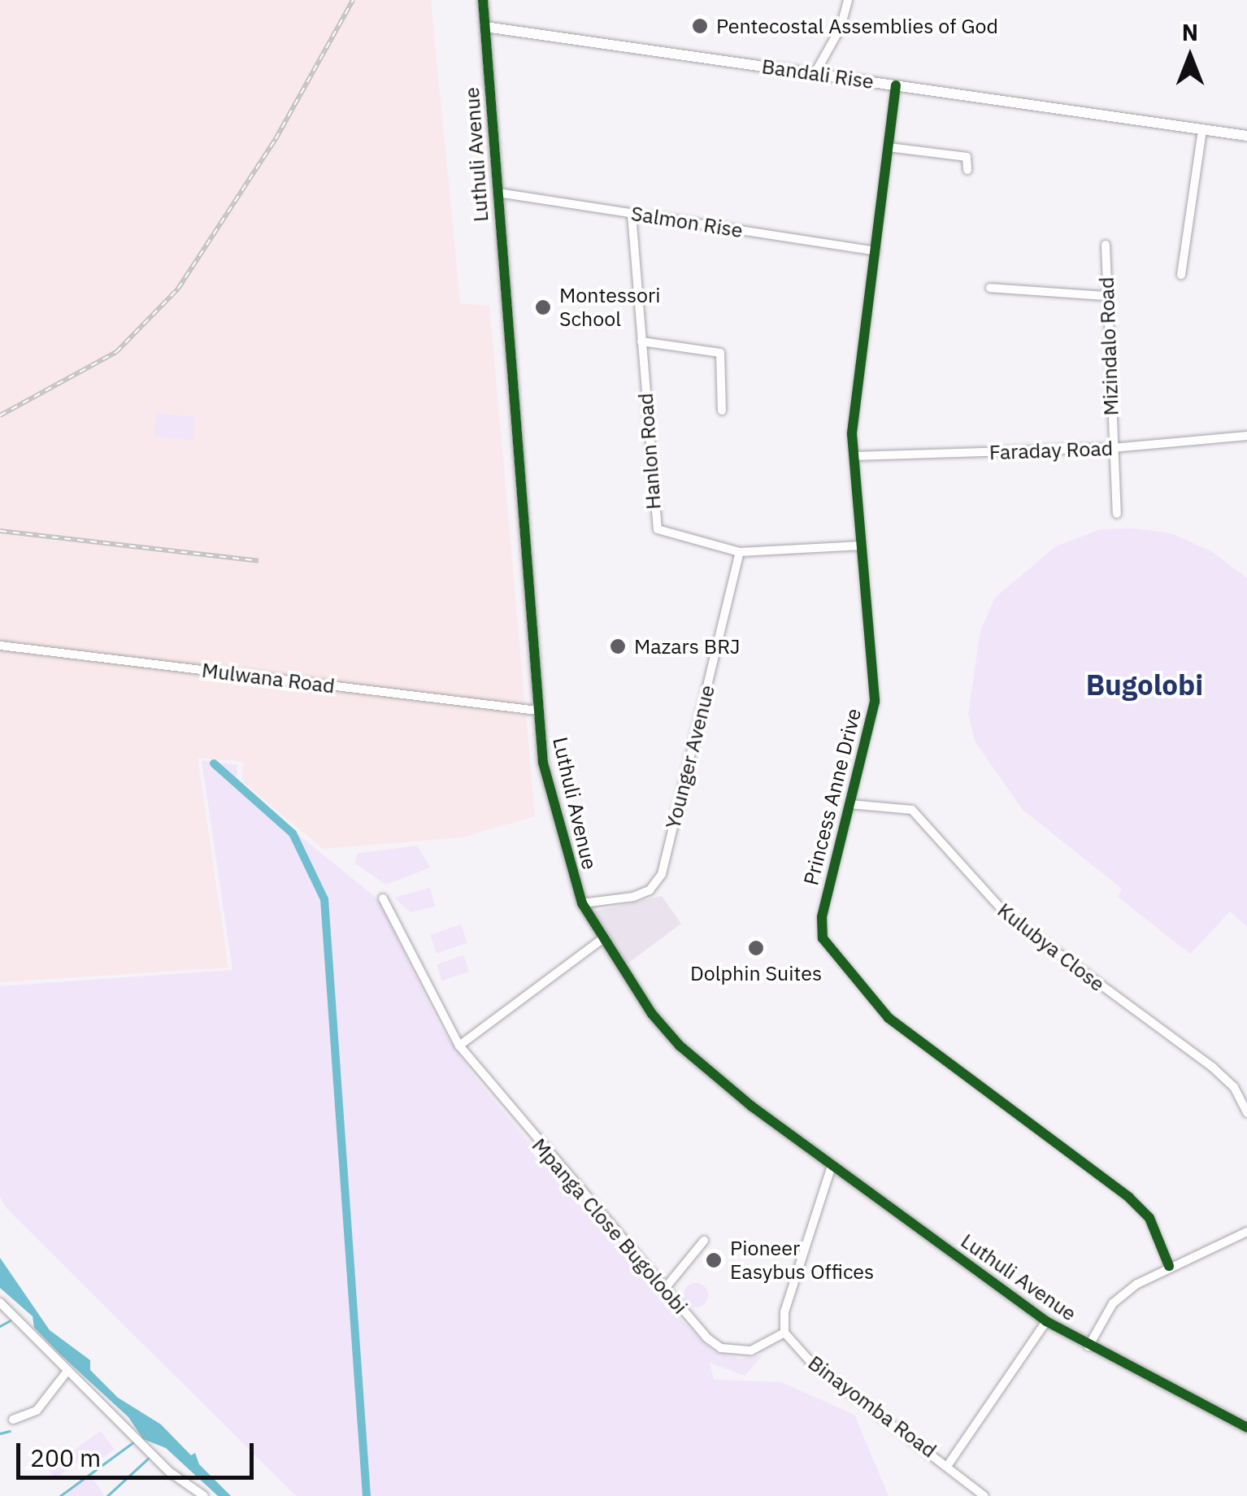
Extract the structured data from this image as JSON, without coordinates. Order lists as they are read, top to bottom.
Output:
{
  "streets": {
    "street": [
      "Bandali Rise",
      "Luthuli Avenue",
      "Salmon Rise",
      "Mizindalo Road",
      "Faraday Road",
      "Hanlon Road",
      "Mulwana Road",
      "Younger Avenue",
      "Princess Anne Drive",
      "Kulubya Close",
      "Mpanga Close Bugoloobi",
      "Binayomba Road"
    ]
  },
  "crossings": [
    ["Bandali Rise", "Luthuli Avenue"],
    ["Bandali Rise", "Princess Anne Drive"],
    ["Luthuli Avenue", "Salmon Rise"],
    ["Luthuli Avenue", "Mulwana Road"],
    ["Luthuli Avenue", "Younger Avenue"],
    ["Salmon Rise", "Hanlon Road"],
    ["Salmon Rise", "Princess Anne Drive"],
    ["Mizindalo Road", "Faraday Road"],
    ["Faraday Road", "Princess Anne Drive"],
    ["Hanlon Road", "Younger Avenue"],
    ["Hanlon Road", "Princess Anne Drive"],
    ["Princess Anne Drive", "Kulubya Close"],
    ["Mpanga Close Bugoloobi", "Binayomba Road"]
  ],
  "districts": ["Bugolobi"],
  "places": [
    "Pentecostal Assemblies of God",
    "Montessori School",
    "Mazars BRJ",
    "Dolphin Suites",
    "Pioneer Easybus Offices"
  ],
  "scale_bar": "200 m",
  "north": "top"
}
